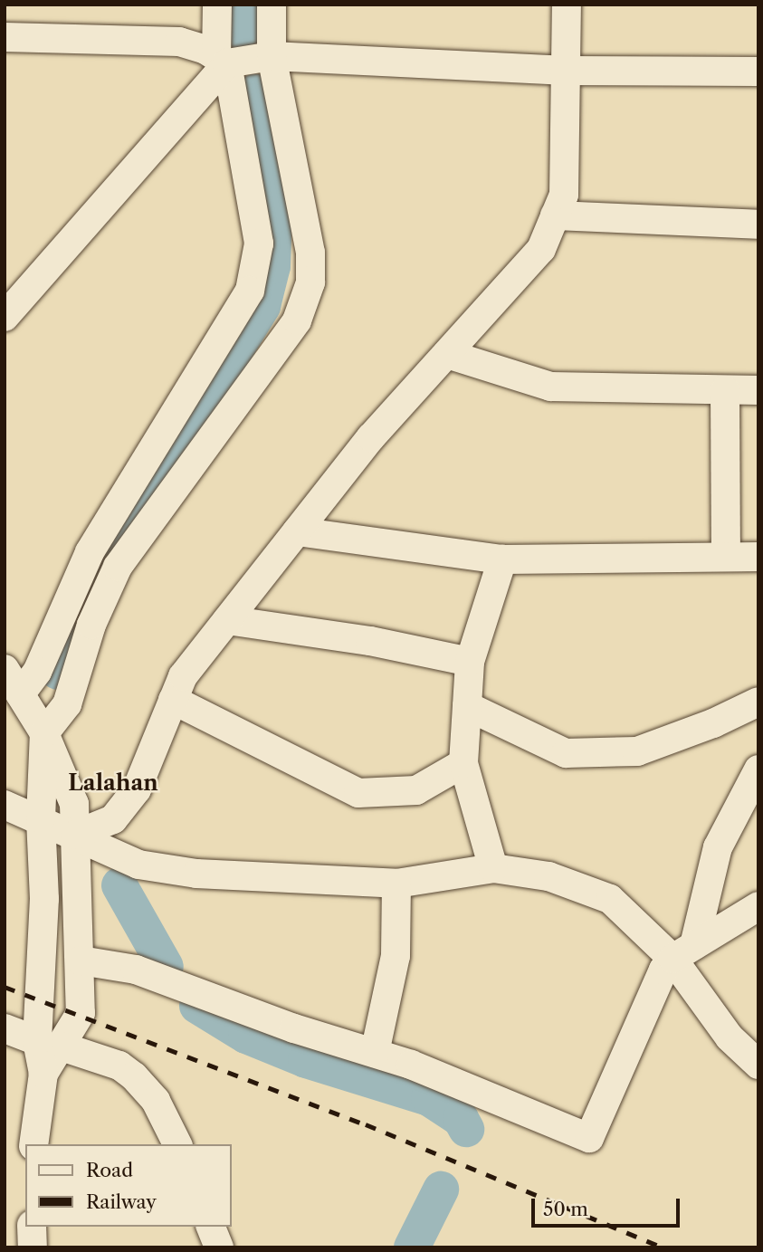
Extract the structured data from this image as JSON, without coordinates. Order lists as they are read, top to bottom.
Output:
{
  "districts": ["Lalahan"],
  "legend": ["Road", "Railway"],
  "scale_bar": "50 m"
}
